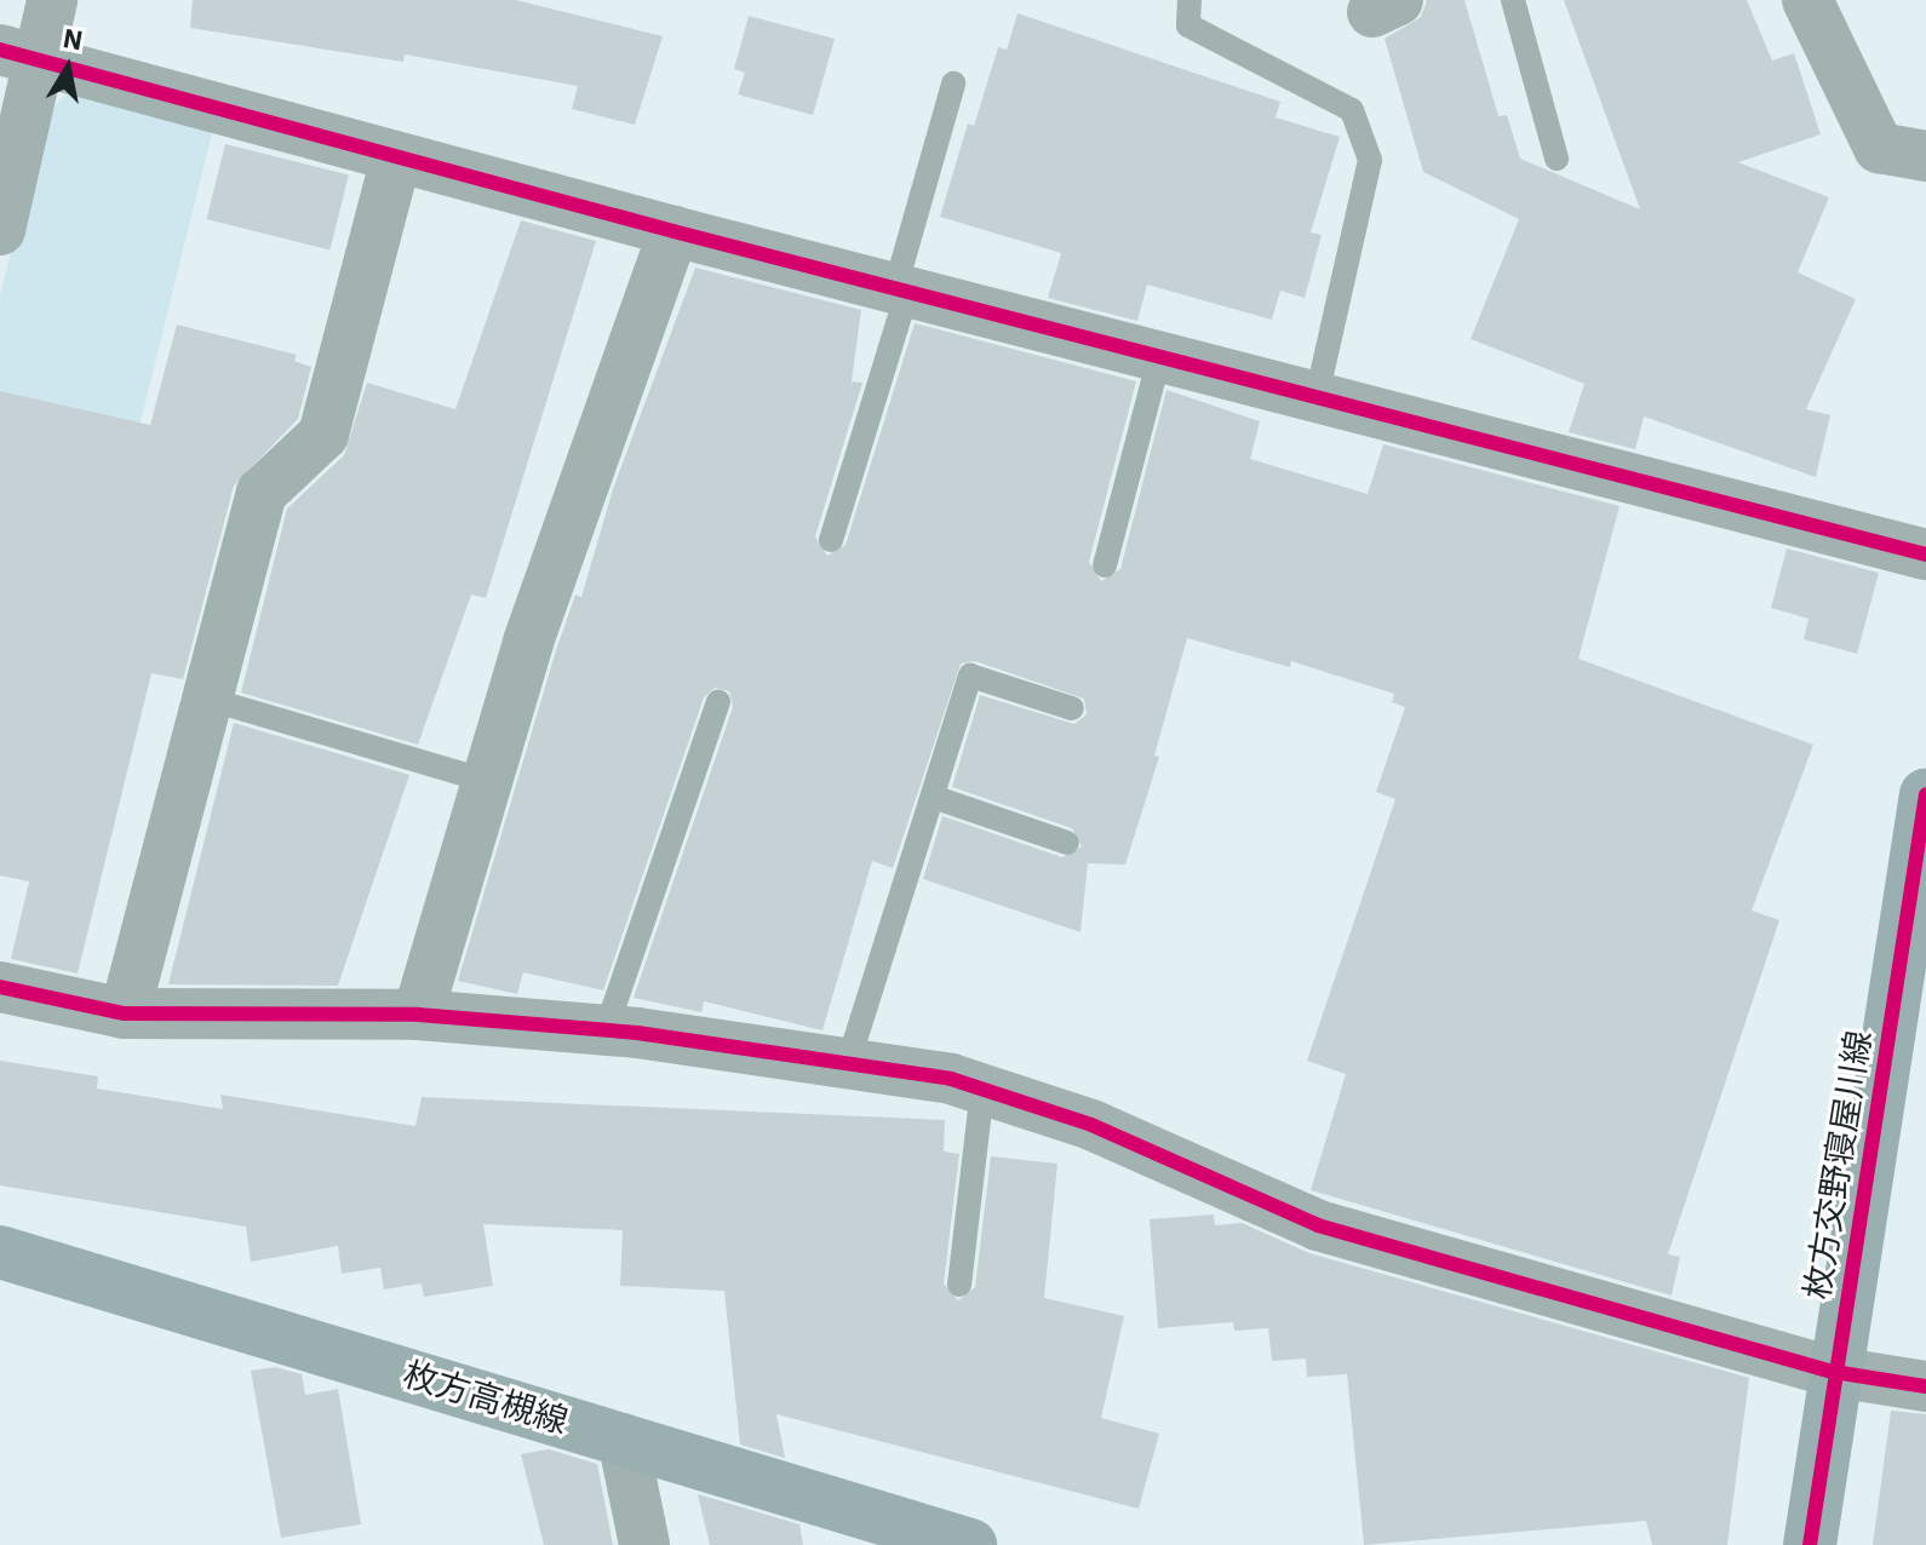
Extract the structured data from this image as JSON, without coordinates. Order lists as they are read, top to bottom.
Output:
{
  "streets": {
    "main road": ["枚方交野寝屋川線", "枚方高槻線"]
  },
  "north": "top"
}
